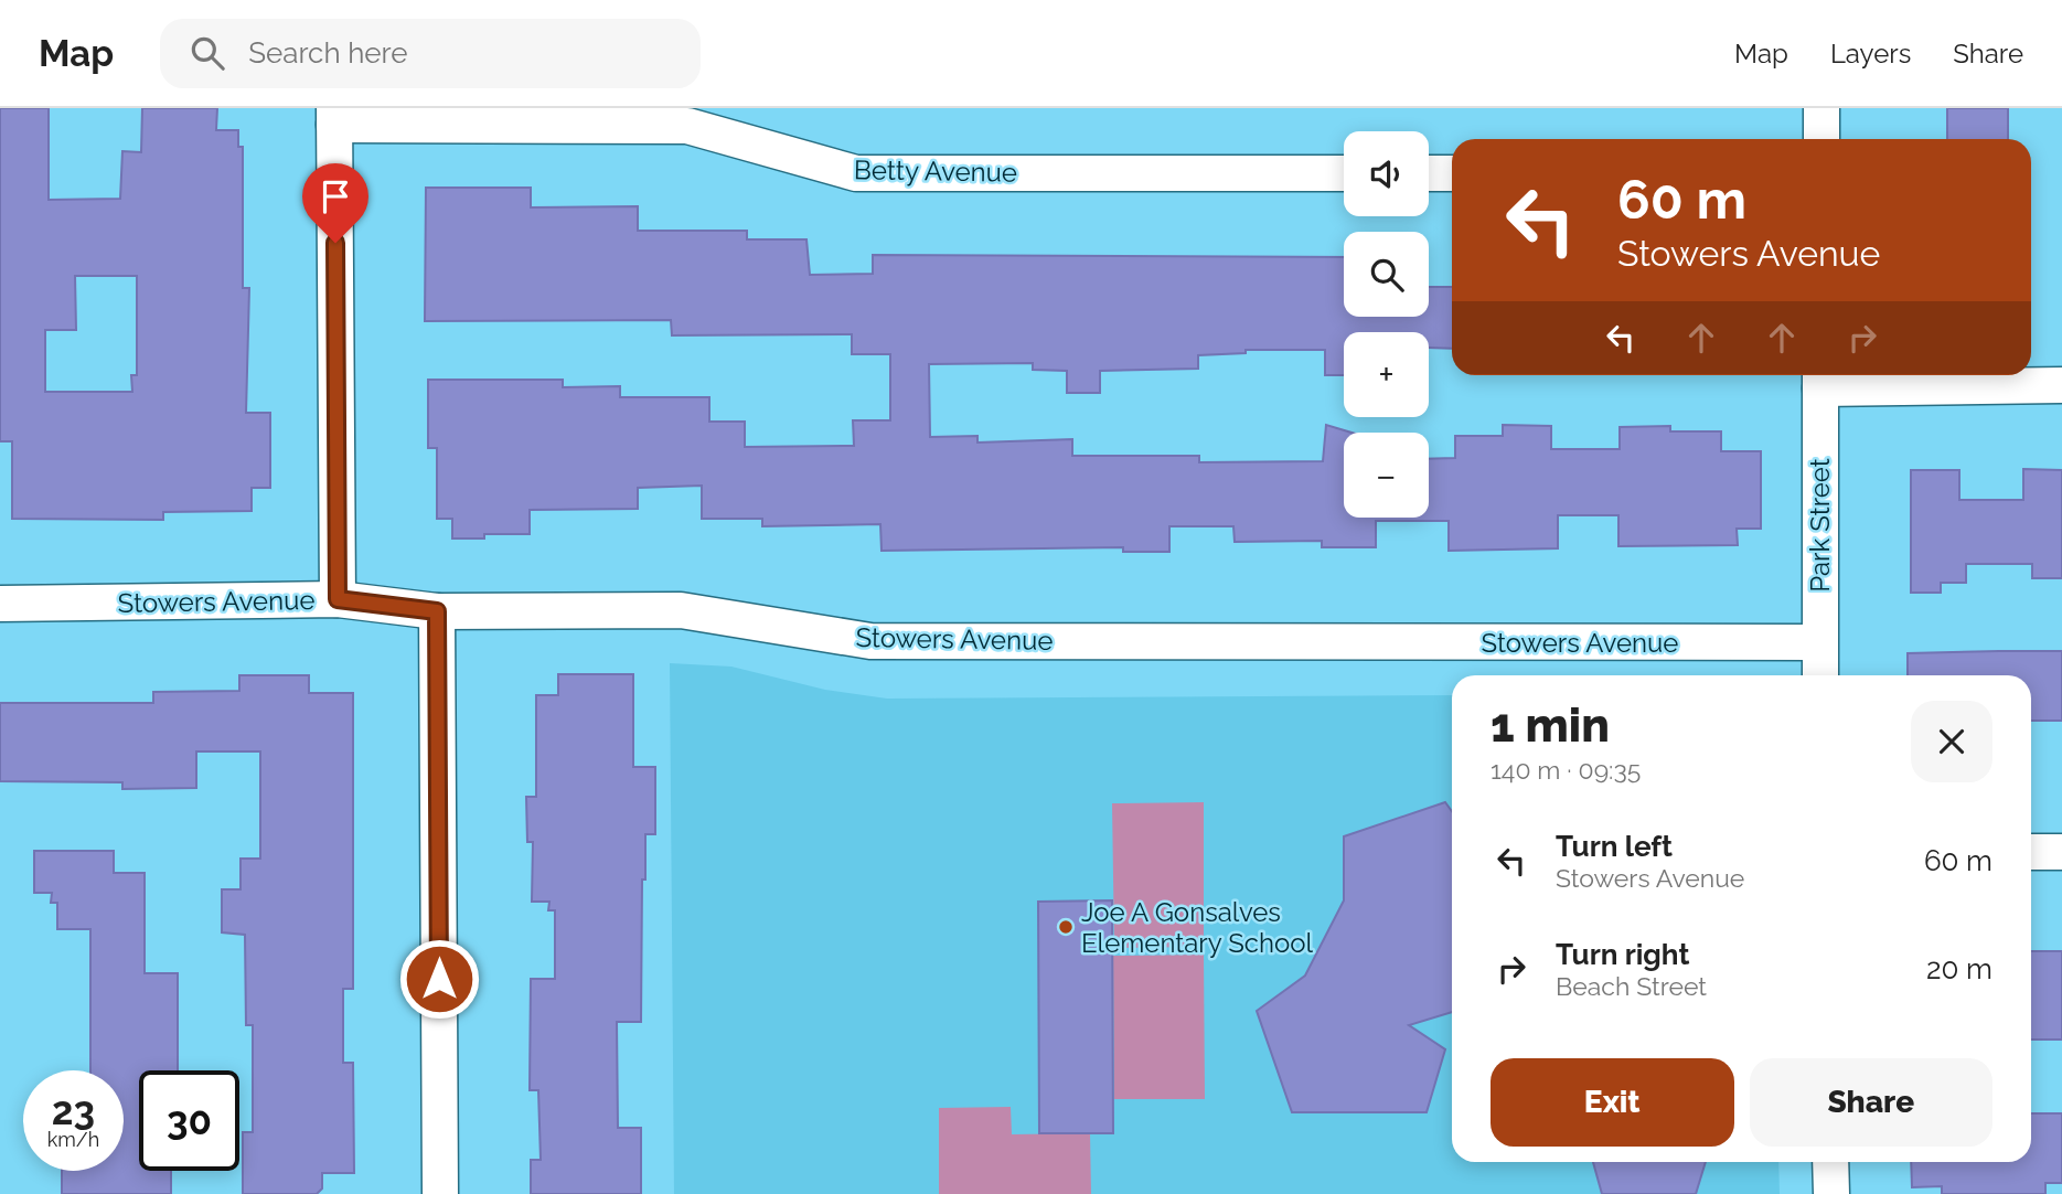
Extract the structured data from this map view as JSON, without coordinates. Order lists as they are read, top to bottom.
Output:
{
  "streets": {
    "street": ["Betty Avenue", "Park Street", "Stowers Avenue"]
  },
  "crossings": [
    ["Park Street", "Stowers Avenue"]
  ],
  "places": ["Joe A Gonsalves Elementary School"],
  "page": {
    "header": "Map",
    "search": "Search here",
    "nav": ["Map", "Layers", "Share"],
    "map_buttons": ["+", "−"],
    "turn": ["60 m", "Stowers Avenue"],
    "heading": ["1 min", "140 m · 09:35"],
    "list": [
      {
        "name": "Turn left",
        "note": "Stowers Avenue",
        "value": "60 m"
      },
      {
        "name": "Turn right",
        "note": "Beach Street",
        "value": "20 m"
      }
    ],
    "buttons": ["Exit", "Share"],
    "speed": "23 km/h",
    "limit": "30"
  }
}
